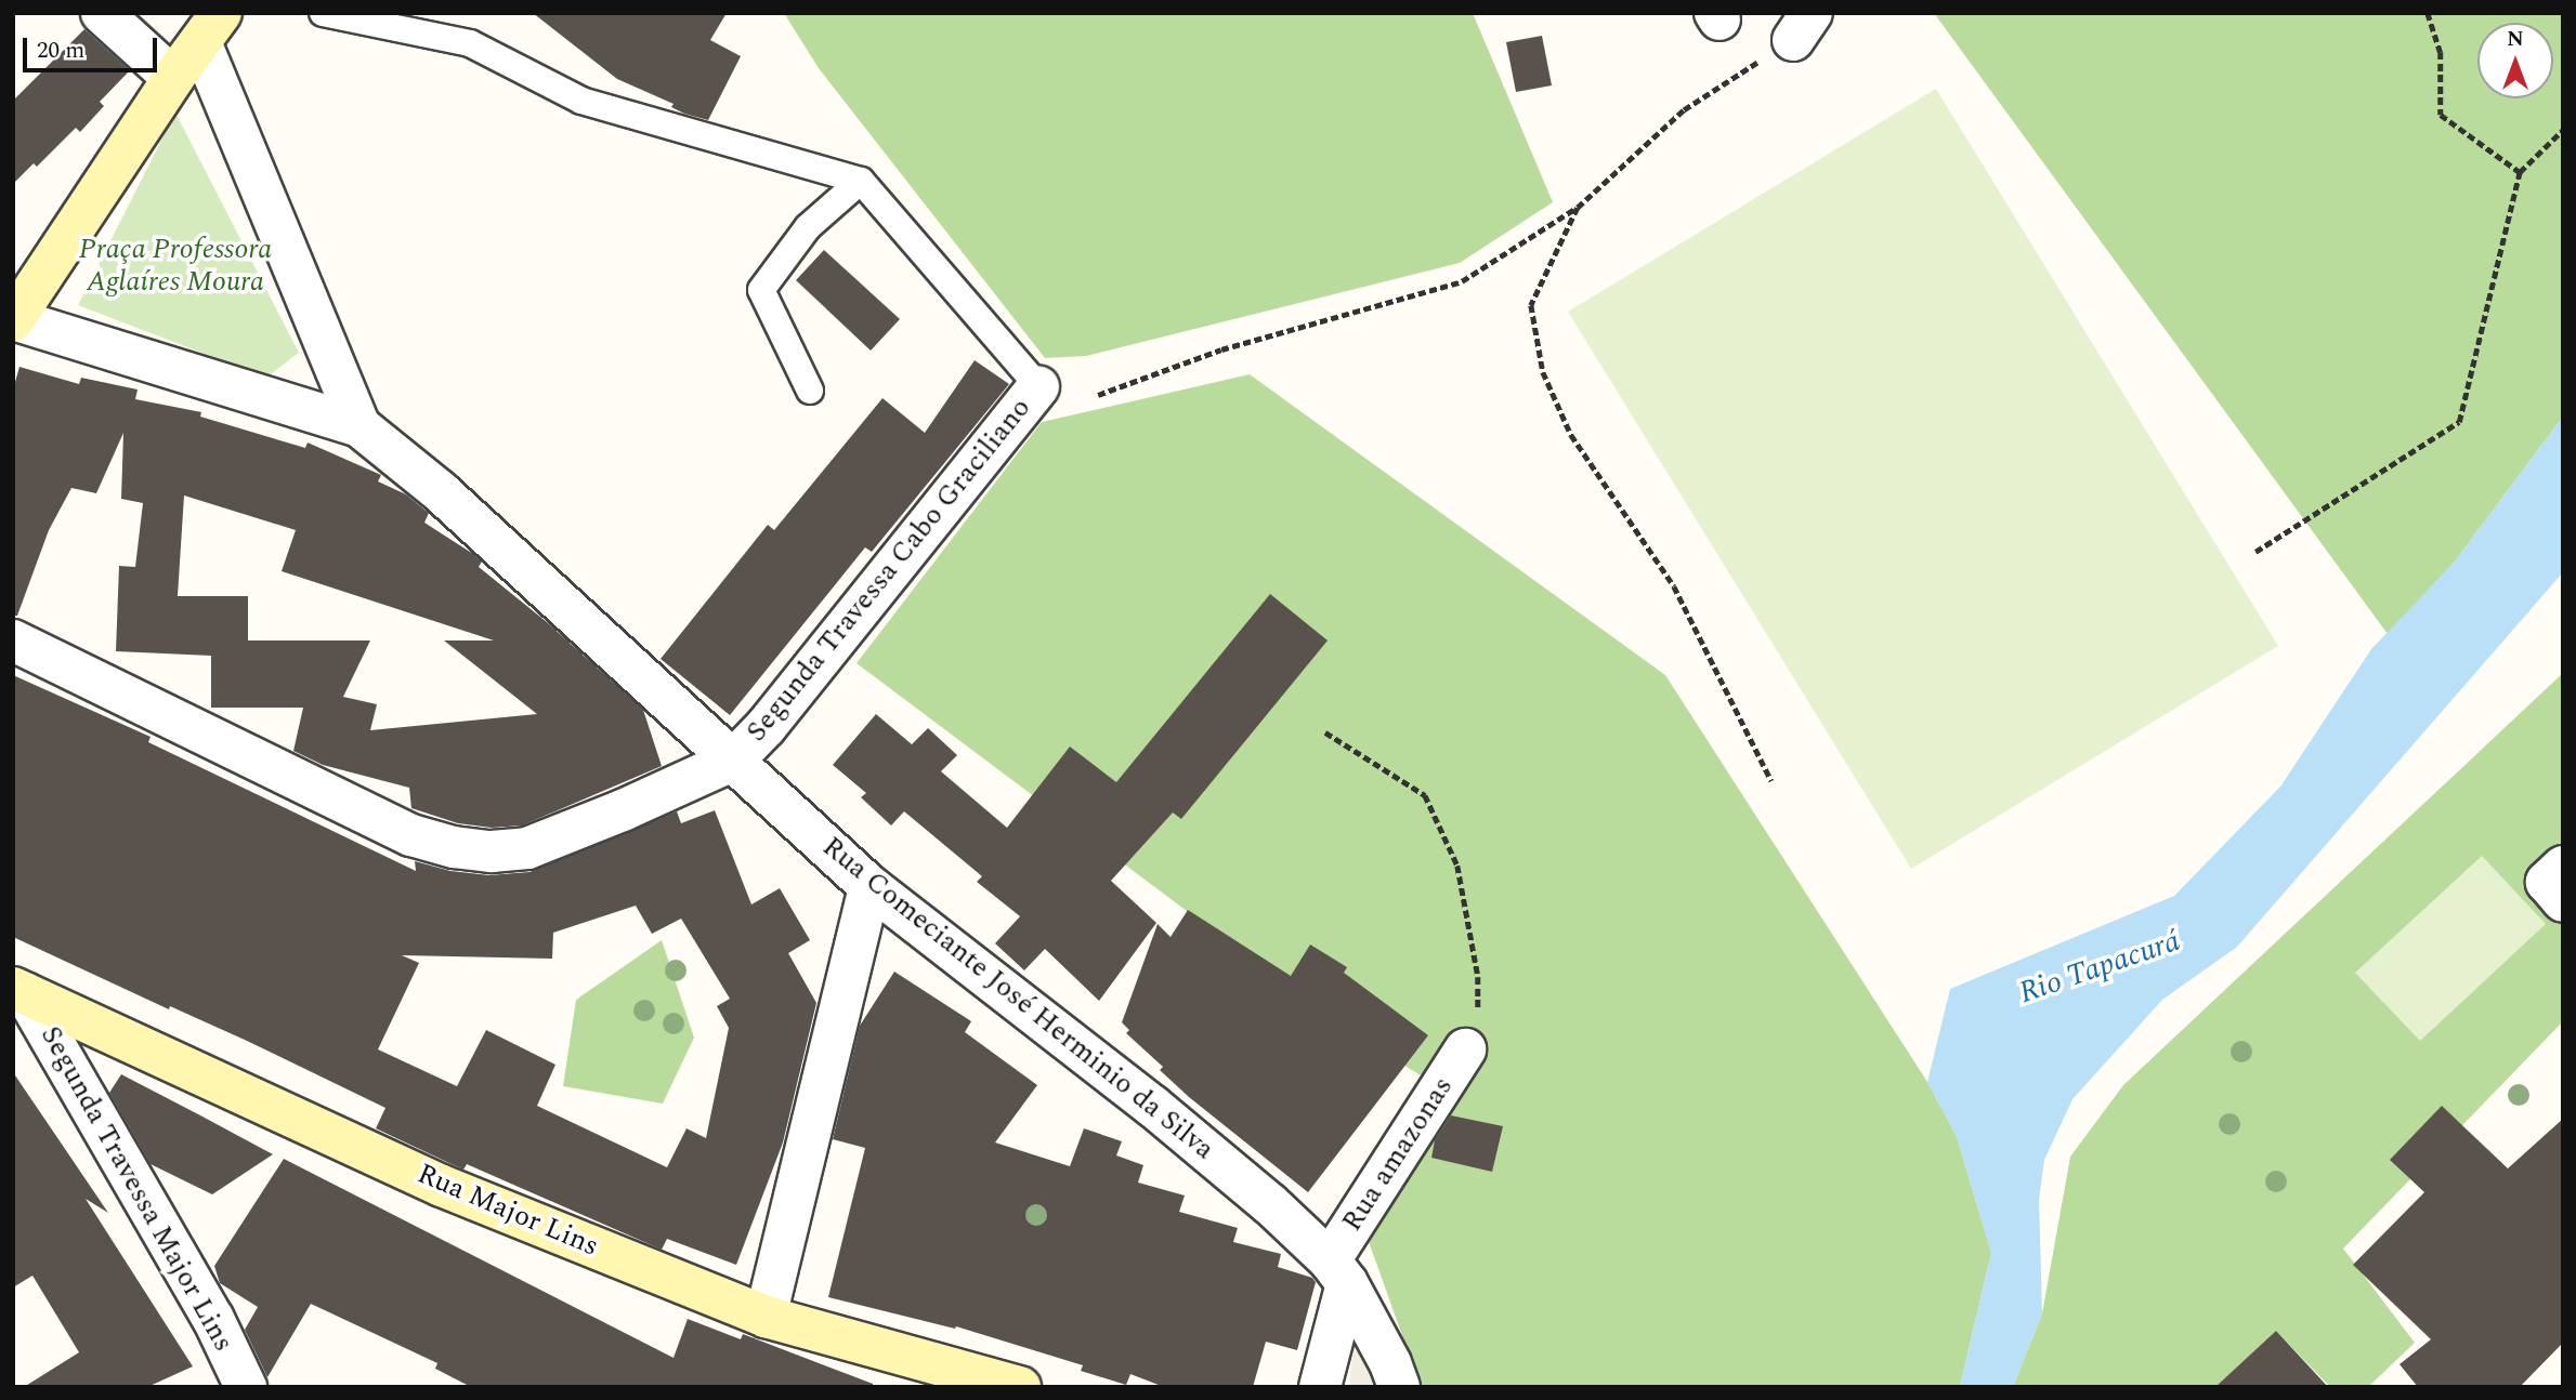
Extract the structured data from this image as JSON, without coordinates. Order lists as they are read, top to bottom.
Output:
{
  "streets": {
    "street": [
      "Segunda Travessa Cabo Graciliano",
      "Rua Comeciante José Herminio da Silva",
      "Rua amazonas",
      "Segunda Travessa Major Lins",
      "Rua Major Lins"
    ]
  },
  "crossings": [
    ["Segunda Travessa Cabo Graciliano", "Rua Comeciante José Herminio da Silva"],
    ["Rua Comeciante José Herminio da Silva", "Rua amazonas"],
    ["Segunda Travessa Major Lins", "Rua Major Lins"]
  ],
  "water": ["Rio Tapacurá"],
  "parks": ["Praça Professora Aglaíres Moura"],
  "scale_bar": "20 m",
  "north": "top"
}
